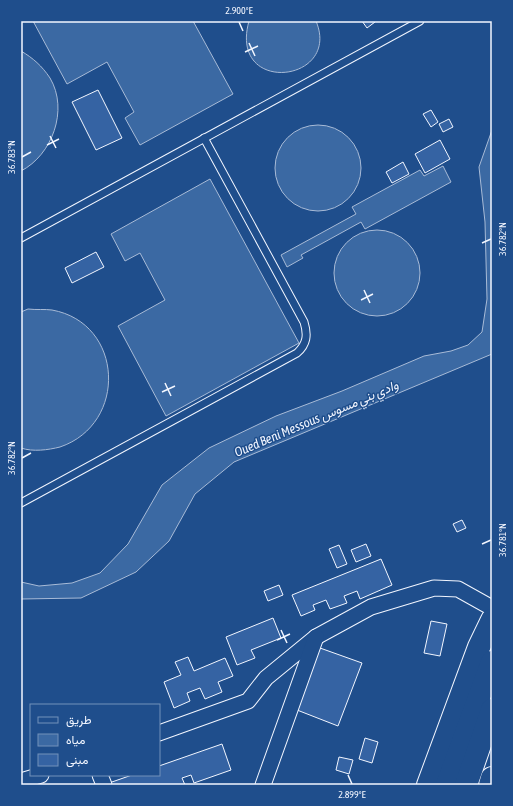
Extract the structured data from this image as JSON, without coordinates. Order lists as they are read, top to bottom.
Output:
{
  "water": ["Oued Beni Messous وادي بني مسوس"],
  "legend": ["طريق", "مياه", "مبنى"],
  "coordinates": [
    "2.900°E",
    "36.783°N",
    "36.782°N",
    "36.781°N",
    "2.899°E"
  ]
}
